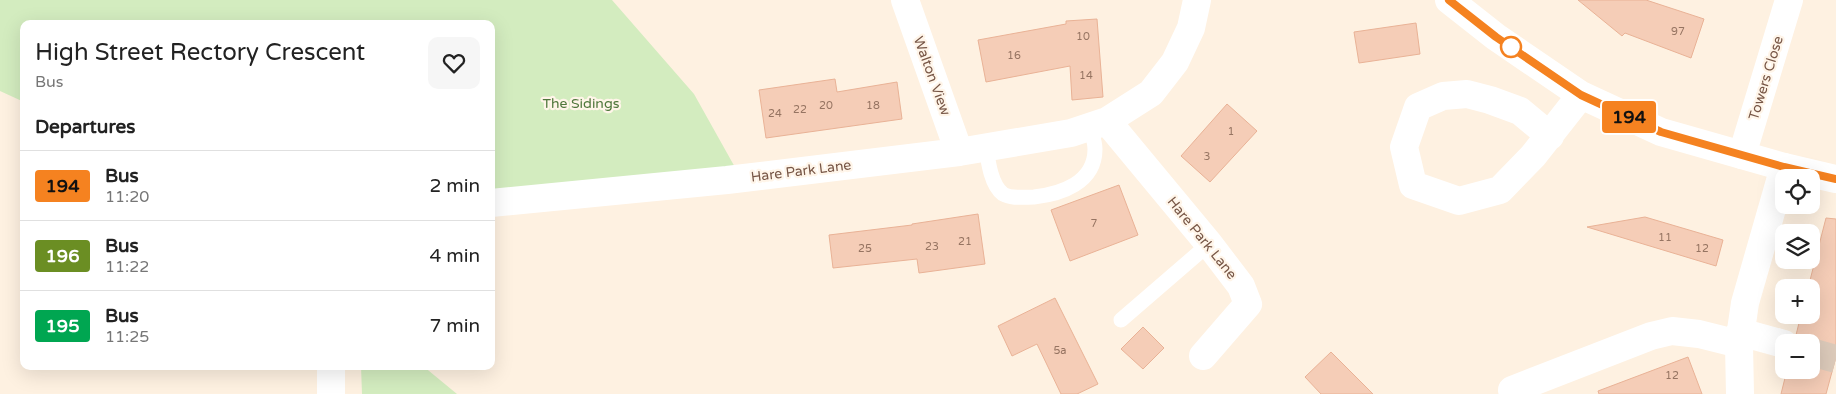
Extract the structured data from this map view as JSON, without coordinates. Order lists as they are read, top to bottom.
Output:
{
  "streets": {
    "street": ["Walton View", "Towers Close", "Hare Park Lane"]
  },
  "crossings": [
    ["Walton View", "Hare Park Lane"]
  ],
  "parks": ["The Sidings"],
  "lines": ["bus line 194"],
  "house_numbers": [
    "97",
    "10",
    "16",
    "14",
    "20",
    "18",
    "22",
    "24",
    "1",
    "3",
    "7",
    "11",
    "21",
    "23",
    "25",
    "12",
    "5a",
    "12"
  ],
  "page": {
    "on_map": "194",
    "heading": [
      ["High Street Rectory Crescent", "Bus"],
      "Departures"
    ],
    "list": [
      {
        "mark": "194",
        "name": "Bus",
        "note": "11:20",
        "value": "2 min"
      },
      {
        "mark": "196",
        "name": "Bus",
        "note": "11:22",
        "value": "4 min"
      },
      {
        "mark": "195",
        "name": "Bus",
        "note": "11:25",
        "value": "7 min"
      }
    ],
    "map_buttons": ["+", "−"]
  }
}
